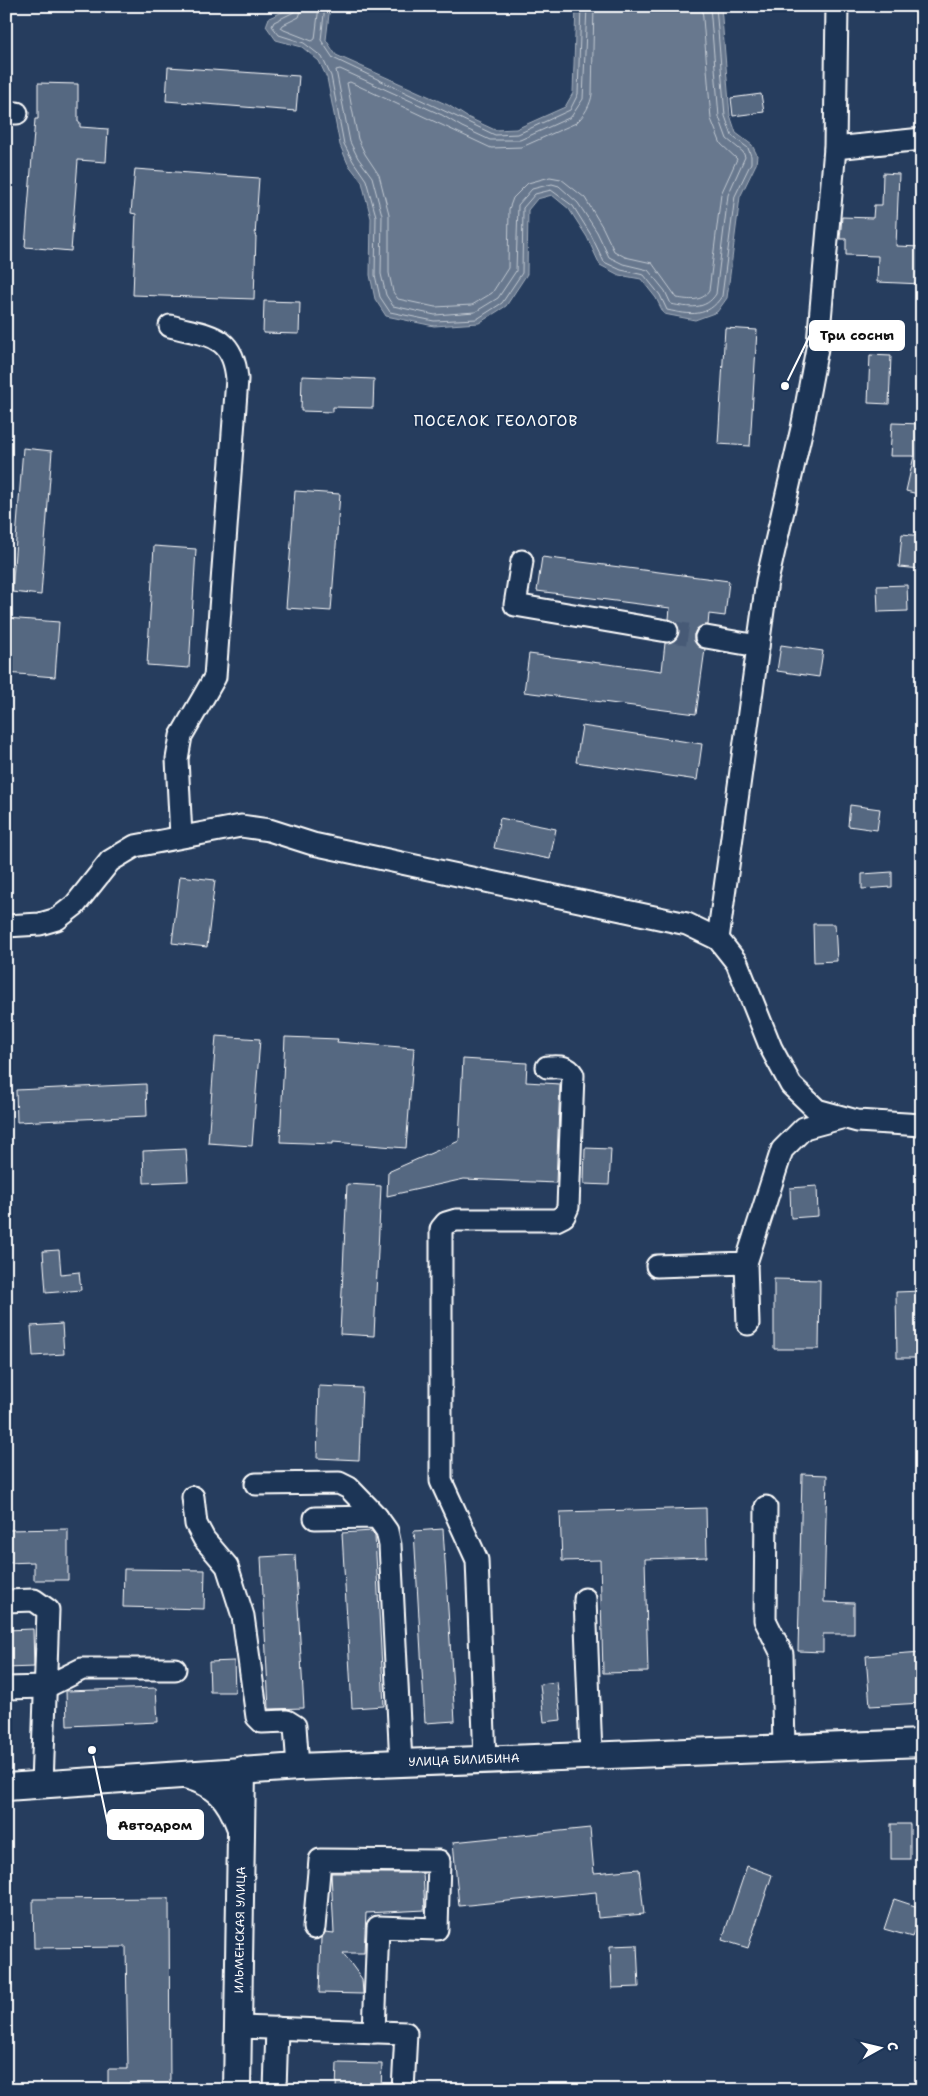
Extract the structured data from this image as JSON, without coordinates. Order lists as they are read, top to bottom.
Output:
{
  "streets": {
    "main road": ["УЛИЦА БИЛИБИНА", "ИЛЬМЕНСКАЯ УЛИЦА"]
  },
  "crossings": [
    ["УЛИЦА БИЛИБИНА", "ИЛЬМЕНСКАЯ УЛИЦА"]
  ],
  "districts": ["ПОСЕЛОК ГЕОЛОГОВ"],
  "places": ["Три сосны", "Автодром"],
  "north": "right"
}
